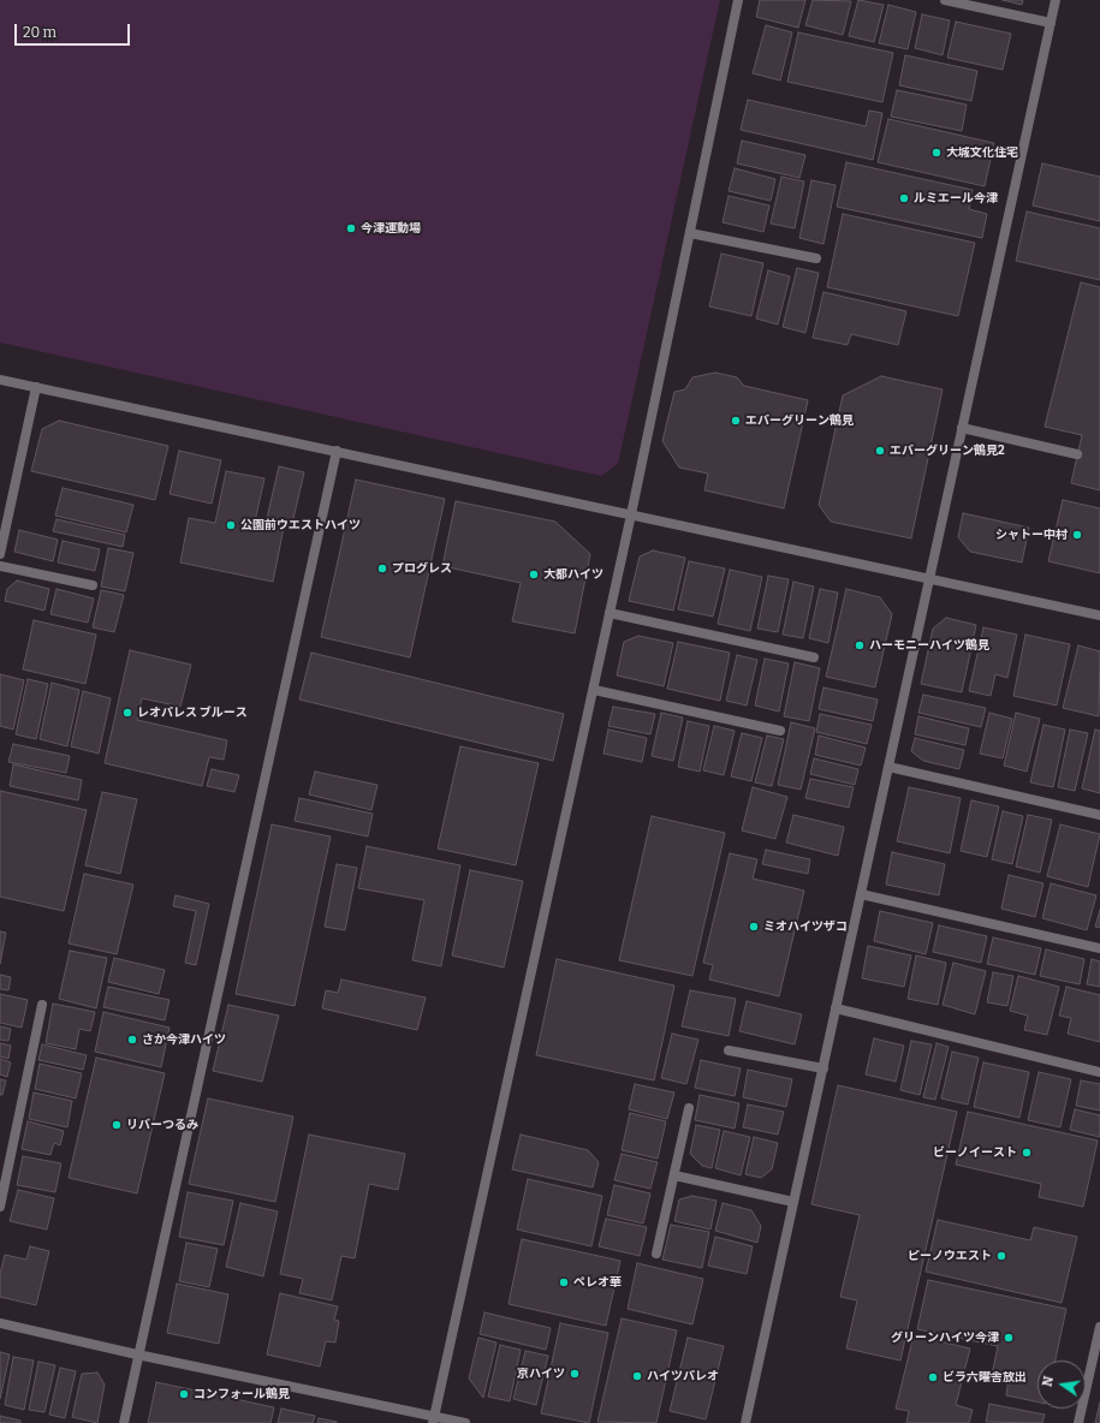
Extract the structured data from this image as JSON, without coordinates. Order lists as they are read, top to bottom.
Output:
{
  "places": [
    "大城文化住宅",
    "ルミエール今津",
    "今津運動場",
    "エバーグリーン鶴見",
    "エバーグリーン鶴見2",
    "公園前ウエストハイツ",
    "シャトー中村",
    "プログレス",
    "大都ハイツ",
    "ハーモニーハイツ鶴見",
    "レオパレス ブルース",
    "ミオハイツザコ",
    "さか今津ハイツ",
    "リバーつるみ",
    "ビーノイースト",
    "ピーノウエスト",
    "ペレオ華",
    "グリーンハイツ今津",
    "京ハイツ",
    "ハイツパレオ",
    "ビラ六曜舎放出",
    "コンフォール鶴見"
  ],
  "scale_bar": "20 m",
  "north": "left"
}
